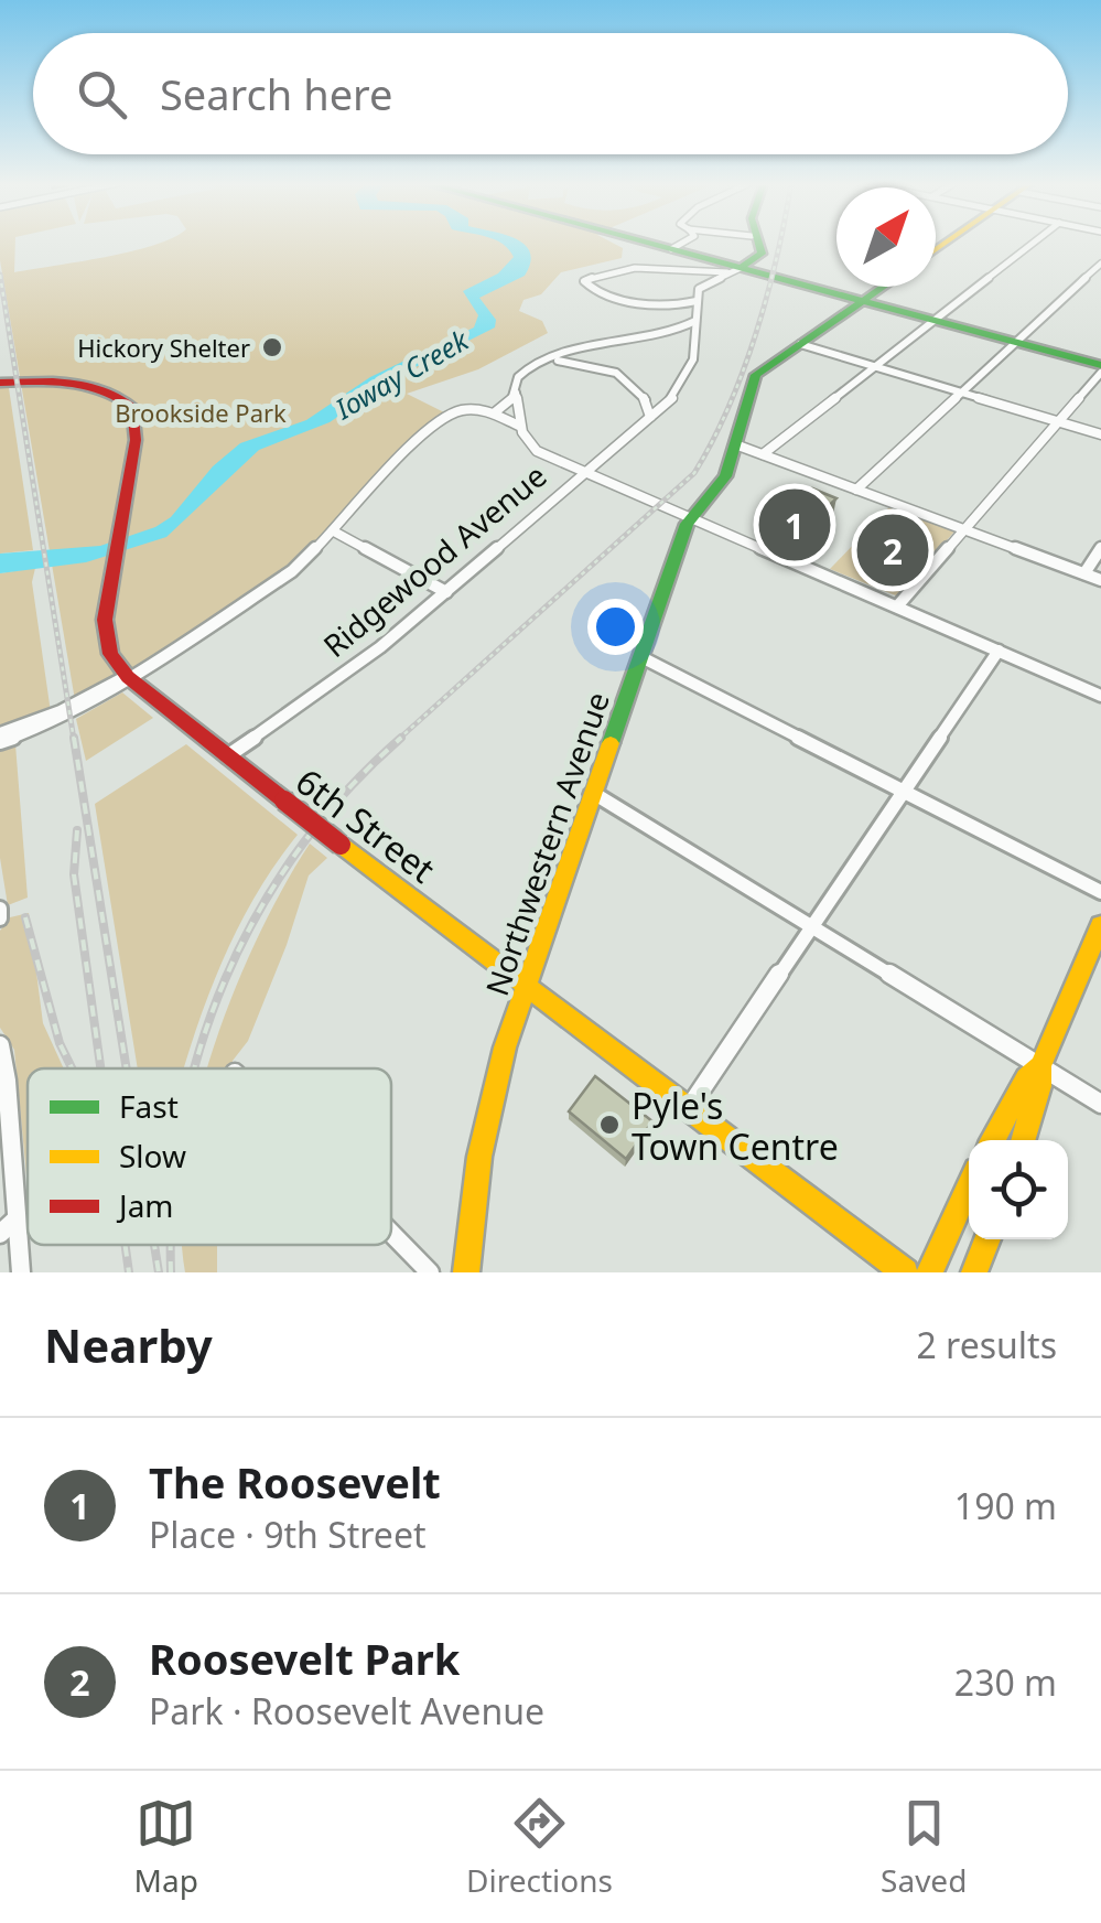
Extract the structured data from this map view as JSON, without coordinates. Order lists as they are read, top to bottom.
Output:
{
  "streets": {
    "main road": ["6th Street", "Northwestern Avenue"],
    "street": ["Ridgewood Avenue"]
  },
  "crossings": [
    ["Ridgewood Avenue", "6th Street"],
    ["6th Street", "Northwestern Avenue"]
  ],
  "water": ["Ioway Creek"],
  "parks": ["Brookside Park"],
  "places": ["Hickory Shelter", "Pyle's Town Centre"],
  "legend": ["Fast", "Slow", "Jam"],
  "north": "top right",
  "page": {
    "search": "Search here",
    "pins": ["1", "2"],
    "heading": ["Nearby", "2 results"],
    "list": [
      {
        "mark": "1",
        "name": "The Roosevelt",
        "note": "Place · 9th Street",
        "value": "190 m"
      },
      {
        "mark": "2",
        "name": "Roosevelt Park",
        "note": "Park · Roosevelt Avenue",
        "value": "230 m"
      }
    ],
    "nav": ["Map", "Directions", "Saved"]
  }
}
